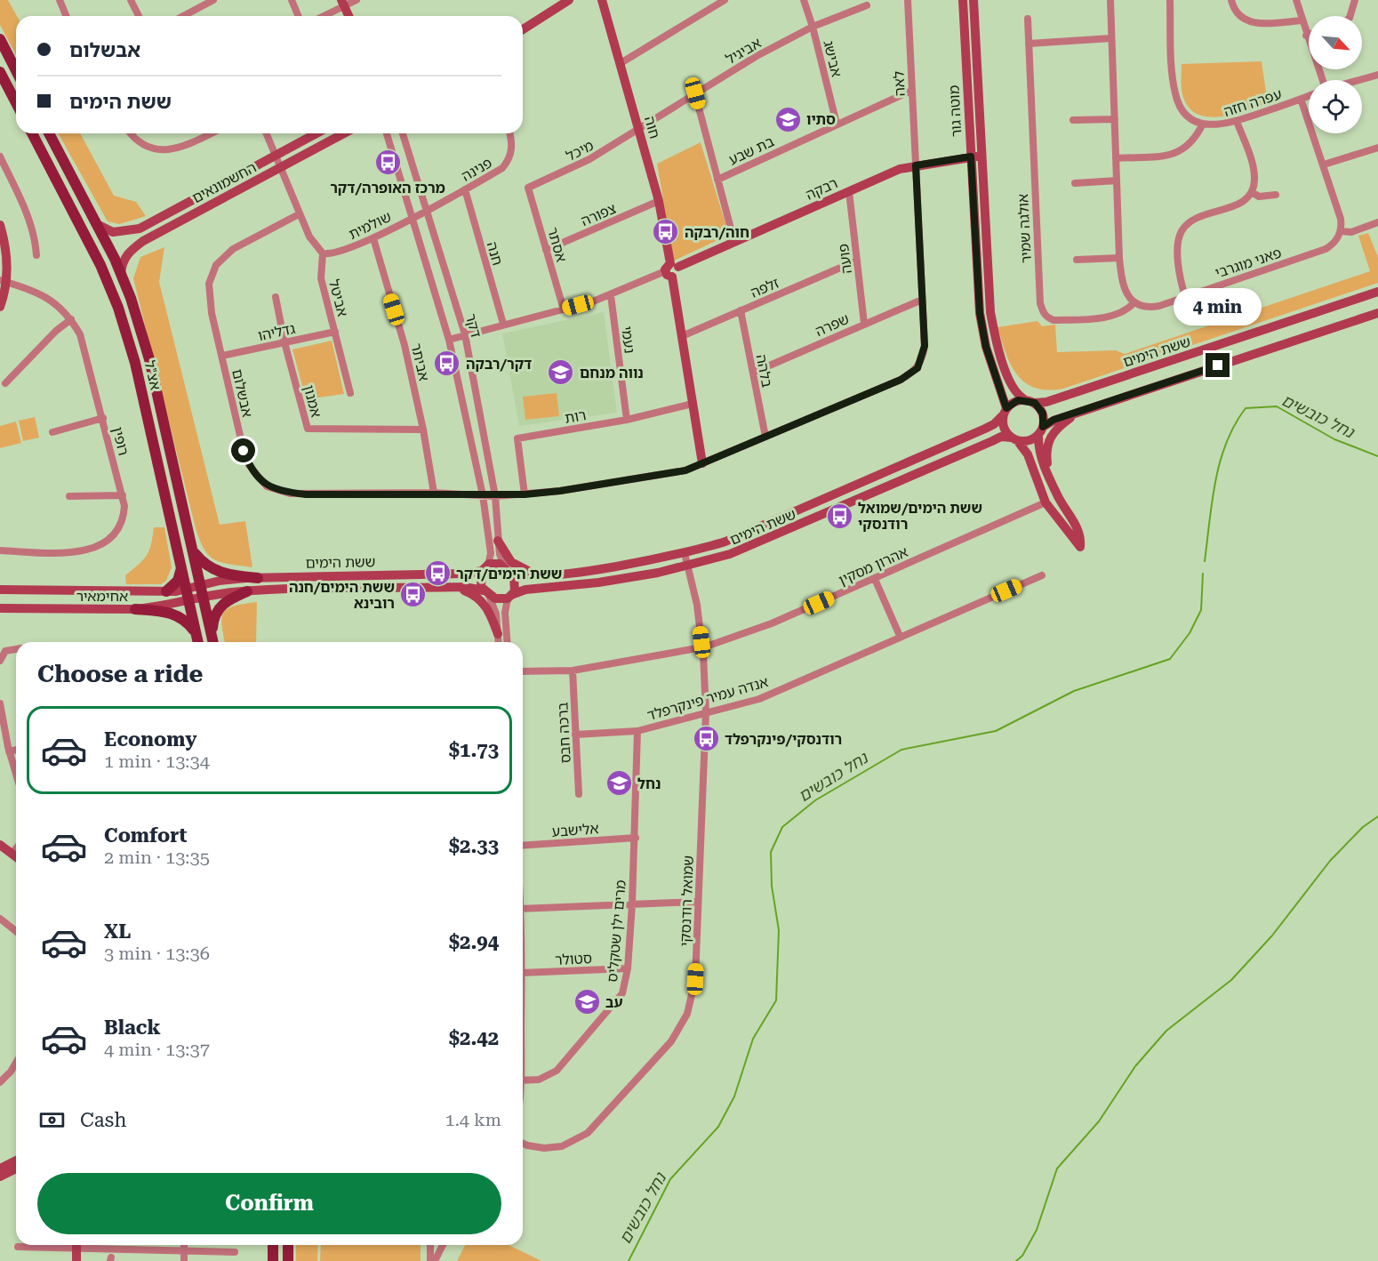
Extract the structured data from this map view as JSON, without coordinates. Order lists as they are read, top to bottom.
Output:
{
  "streets": {
    "main road": [
      "מוטה גור",
      "חוה",
      "החשמונאים",
      "רבקה",
      "ששת הימים",
      "אצ\"ל",
      "אחימאיר"
    ],
    "street": [
      "אביגיל",
      "אבישג",
      "לאה",
      "עפרה חזה",
      "מיכל",
      "בת שבע",
      "פנינה",
      "צפורה",
      "שולמית",
      "אולגה שמיר",
      "אסתר",
      "חנה",
      "פועה",
      "פאני מוגרבי",
      "זלפה",
      "אביטל",
      "שפרה",
      "דקר",
      "גדליהו",
      "נעמי",
      "אביתר",
      "בלהה",
      "אבשלום",
      "אמנון",
      "רות",
      "רופין",
      "אהרון מסקין",
      "אנדה עמיר פינקרפלד",
      "ברכה חבס",
      "אלישבע",
      "שמואל רודנסקי",
      "מרים ילן שטקליס",
      "סטולר"
    ]
  },
  "crossings": [
    ["אביגיל", "אבישג"],
    ["אביגיל", "חוה"],
    ["אביגיל", "מיכל"],
    ["אבישג", "בת שבע"],
    ["לאה", "בת שבע"],
    ["לאה", "רבקה"],
    ["לאה", "שפרה"],
    ["לאה", "בלהה"],
    ["לאה", "אבשלום"],
    ["מוטה גור", "רבקה"],
    ["מוטה גור", "ששת הימים"],
    ["חוה", "מיכל"],
    ["חוה", "רבקה"],
    ["חוה", "צפורה"],
    ["חוה", "זלפה"],
    ["חוה", "אבשלום"],
    ["חוה", "רות"],
    ["מיכל", "אסתר"],
    ["פנינה", "שולמית"],
    ["פנינה", "חנה"],
    ["פנינה", "דקר"],
    ["החשמונאים", "אצ\"ל"],
    ["רבקה", "אסתר"],
    ["רבקה", "חנה"],
    ["רבקה", "פועה"],
    ["רבקה", "דקר"],
    ["רבקה", "נעמי"],
    ["צפורה", "אסתר"],
    ["שולמית", "אביטל"],
    ["שולמית", "דקר"],
    ["שולמית", "אביתר"],
    ["אולגה שמיר", "פאני מוגרבי"],
    ["פועה", "זלפה"],
    ["פועה", "שפרה"],
    ["זלפה", "בלהה"],
    ["אביטל", "גדליהו"],
    ["שפרה", "בלהה"],
    ["דקר", "ששת הימים"],
    ["דקר", "אבשלום"],
    ["גדליהו", "אבשלום"],
    ["גדליהו", "אמנון"],
    ["נעמי", "רות"],
    ["ששת הימים", "אצ\"ל"],
    ["ששת הימים", "אחימאיר"],
    ["אביתר", "אבשלום"],
    ["אביתר", "אמנון"],
    ["בלהה", "אבשלום"],
    ["אצ\"ל", "אחימאיר"],
    ["אבשלום", "רות"],
    ["אנדה עמיר פינקרפלד", "ברכה חבס"],
    ["אנדה עמיר פינקרפלד", "שמואל רודנסקי"],
    ["אנדה עמיר פינקרפלד", "מרים ילן שטקליס"],
    ["אלישבע", "מרים ילן שטקליס"],
    ["מרים ילן שטקליס", "סטולר"]
  ],
  "water": ["נחל כובשים"],
  "places": {
    "school or university": [
      "סתיו",
      "נווה מנחם",
      "נחל",
      "עב"
    ],
    "bus stop": [
      "מרכז האופרה/דקר",
      "חוה/רבקה",
      "דקר/רבקה",
      "ששת הימים/שמואל רודנסקי",
      "ששת הימים/דקר",
      "ששת הימים/חנה רובינא",
      "רודנסקי/פינקרפלד"
    ]
  },
  "north": "bottom right",
  "page": {
    "banner": ["אבשלום", "ששת הימים"],
    "bubble": "4 min",
    "heading": "Choose a ride",
    "list": [
      {
        "name": "Economy",
        "note": "1 min · 13:34",
        "value": "$1.73"
      },
      {
        "name": "Comfort",
        "note": "2 min · 13:35",
        "value": "$2.33"
      },
      {
        "name": "XL",
        "note": "3 min · 13:36",
        "value": "$2.94"
      },
      {
        "name": "Black",
        "note": "4 min · 13:37",
        "value": "$2.42"
      }
    ],
    "pay": ["Cash", "1.4 km"],
    "buttons": "Confirm"
  }
}
